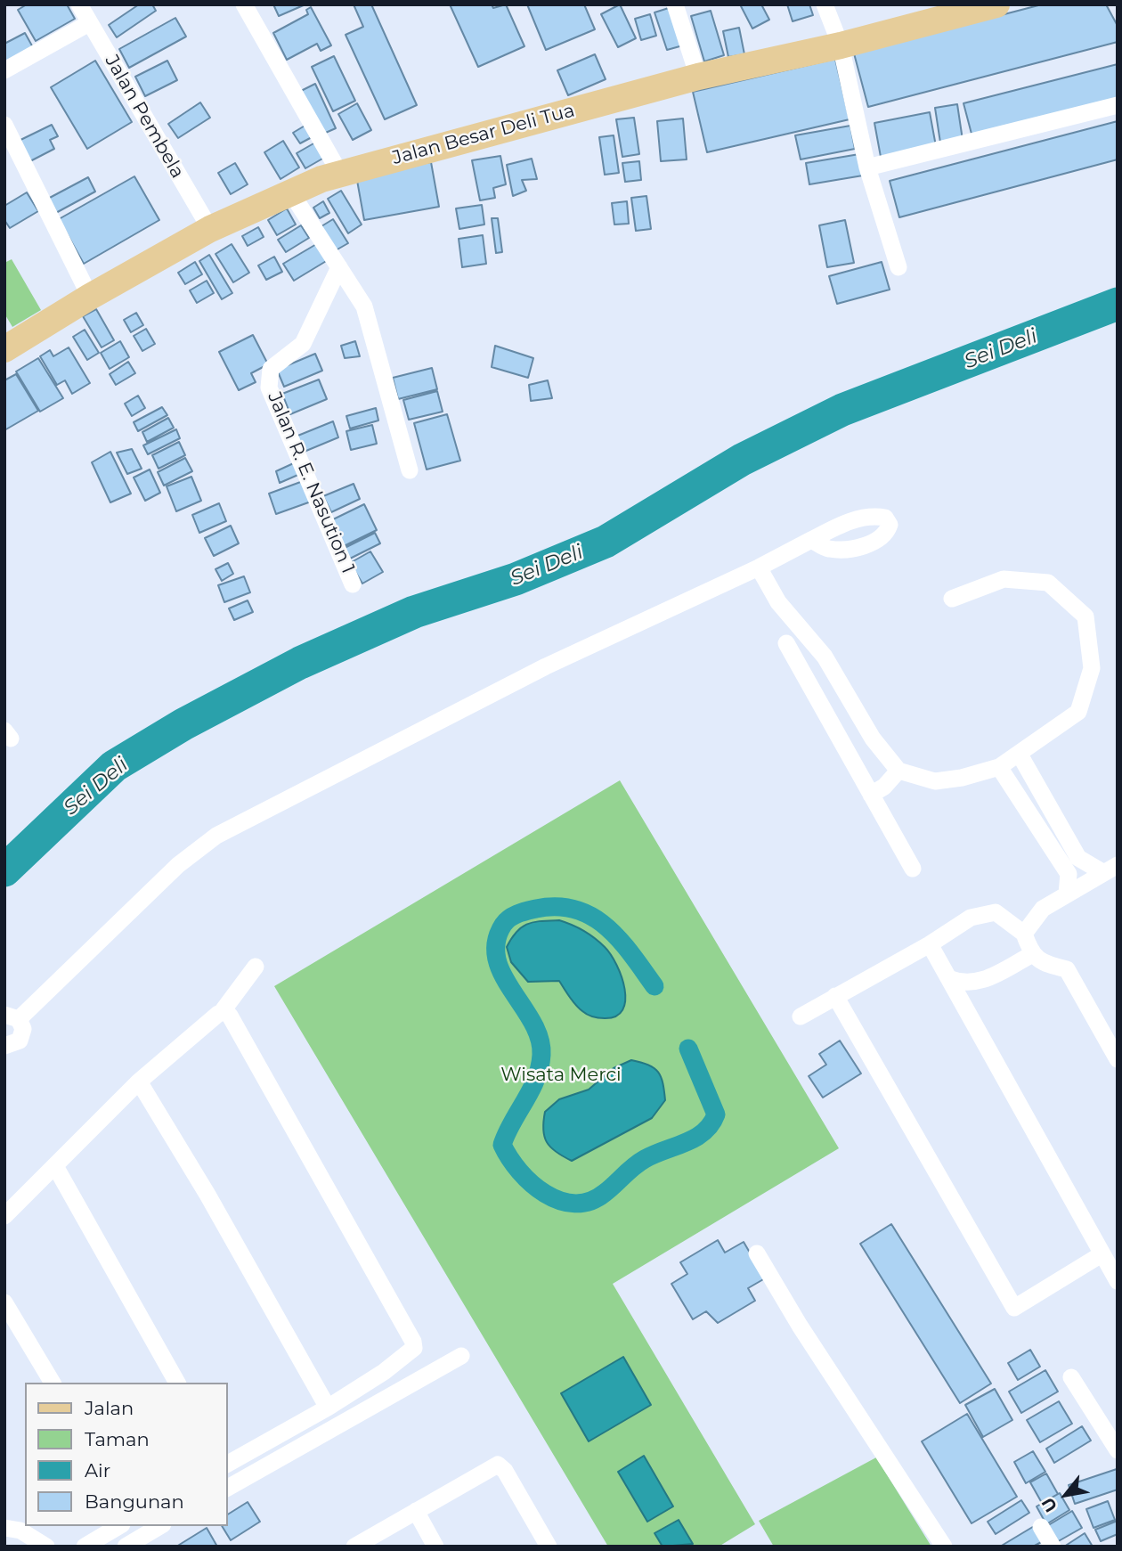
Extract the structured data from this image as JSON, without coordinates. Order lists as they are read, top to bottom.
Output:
{
  "streets": {
    "main road": ["Jalan Besar Deli Tua"],
    "street": ["Jalan Pembela", "Jalan R. E. Nasution 1"]
  },
  "crossings": [
    ["Jalan Pembela", "Jalan Besar Deli Tua"]
  ],
  "water": ["Sei Deli"],
  "parks": ["Wisata Merci"],
  "legend": [
    "Jalan",
    "Taman",
    "Air",
    "Bangunan"
  ],
  "north": "bottom left"
}
